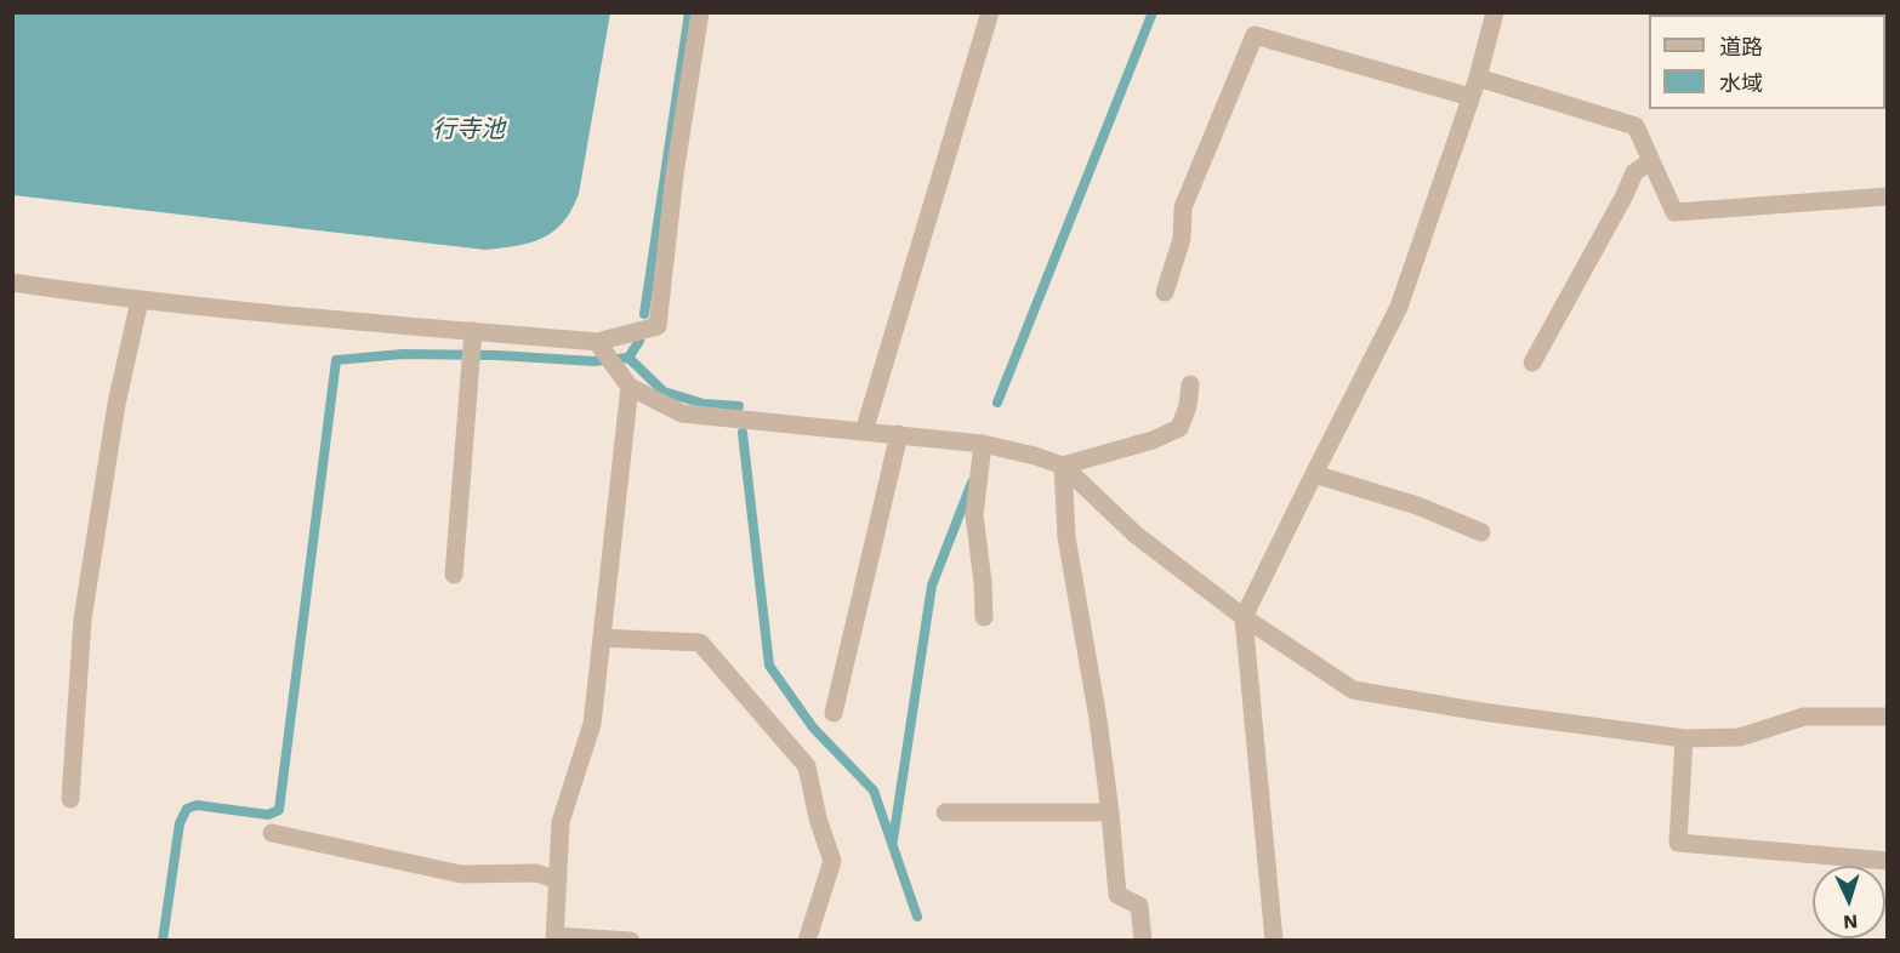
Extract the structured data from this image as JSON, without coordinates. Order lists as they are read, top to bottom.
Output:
{
  "water": ["行寺池"],
  "legend": ["道路", "水域"],
  "north": "bottom"
}
